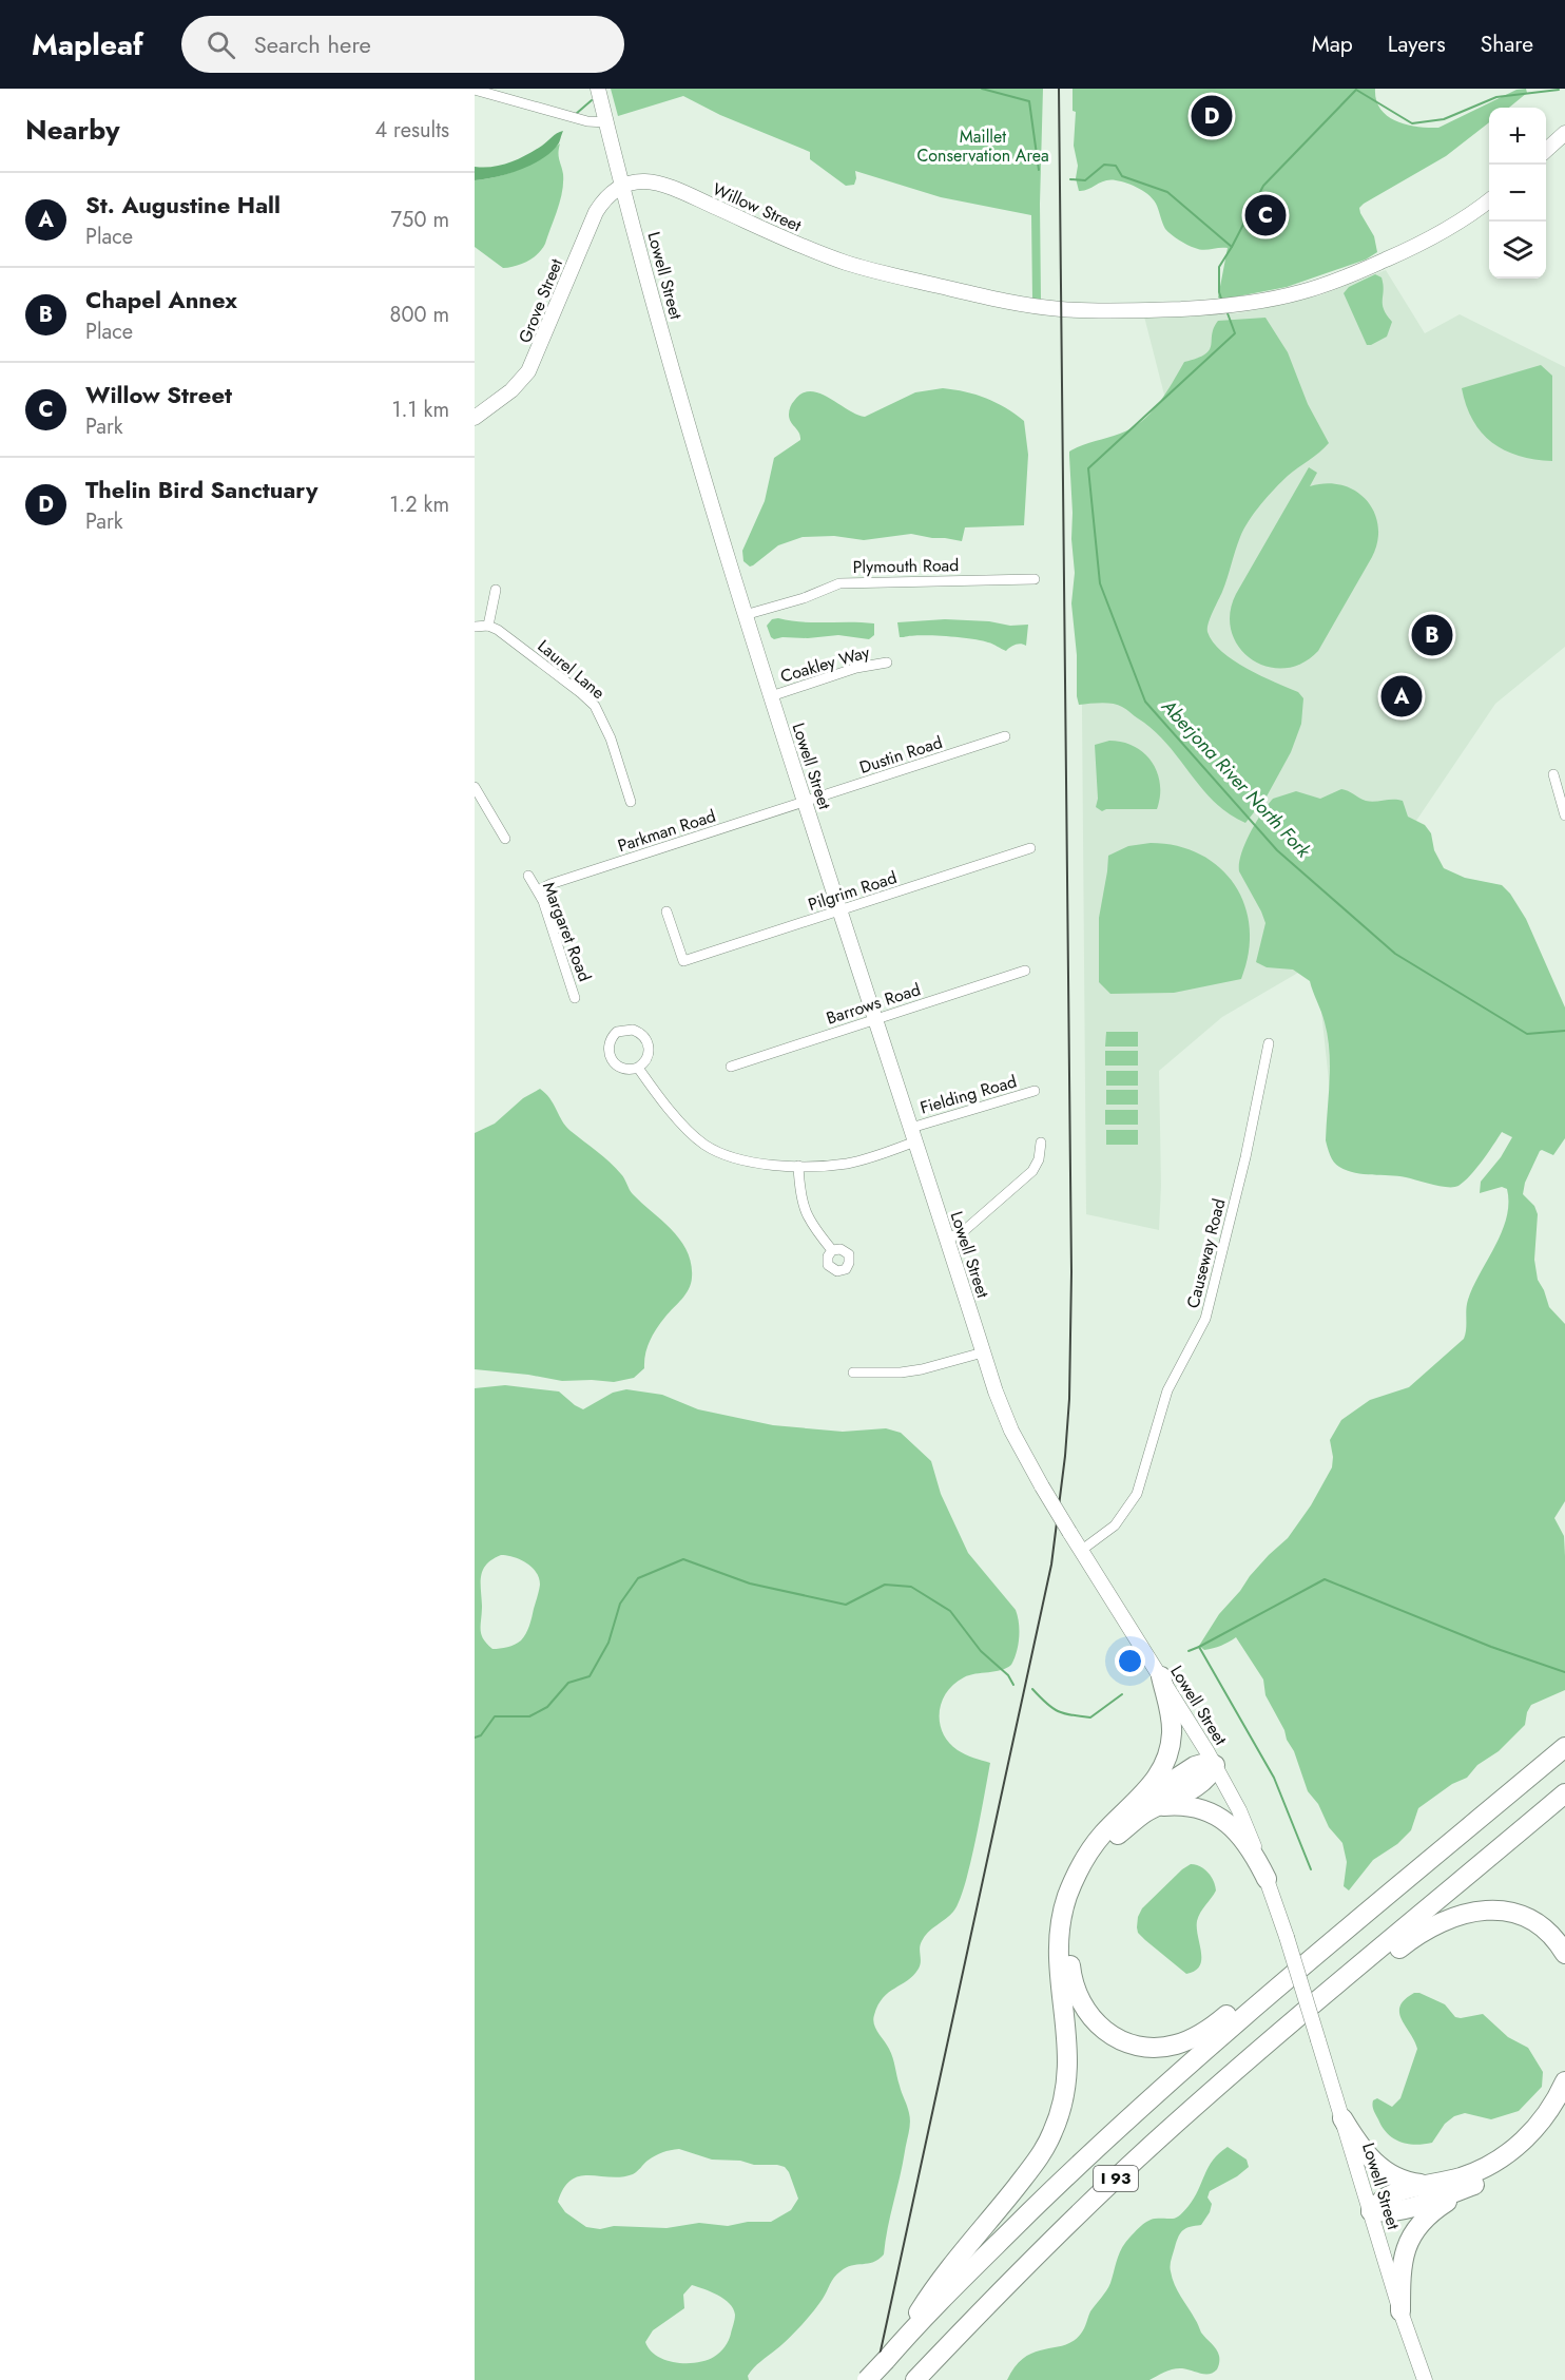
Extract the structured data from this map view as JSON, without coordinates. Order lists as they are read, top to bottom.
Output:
{
  "streets": {
    "highway": ["I 93"],
    "main road": ["Willow Street", "Lowell Street", "Grove Street"],
    "street": [
      "Plymouth Road",
      "Coakley Way",
      "Laurel Lane",
      "Dustin Road",
      "Parkman Road",
      "Pilgrim Road",
      "Margaret Road",
      "Barrows Road",
      "Fielding Road",
      "Causeway Road"
    ]
  },
  "crossings": [
    ["Willow Street", "Lowell Street"],
    ["Willow Street", "Grove Street"],
    ["Lowell Street", "Grove Street"],
    ["Lowell Street", "Plymouth Road"],
    ["Lowell Street", "Coakley Way"],
    ["Lowell Street", "Dustin Road"],
    ["Lowell Street", "Parkman Road"],
    ["Lowell Street", "Pilgrim Road"],
    ["Lowell Street", "Barrows Road"],
    ["Lowell Street", "Fielding Road"],
    ["Lowell Street", "Causeway Road"],
    ["Dustin Road", "Parkman Road"],
    ["Parkman Road", "Margaret Road"]
  ],
  "water": ["Aberjona River North Fork"],
  "parks": ["Maillet Conservation Area"],
  "page": {
    "header": "Mapleaf",
    "search": "Search here",
    "nav": ["Map", "Layers", "Share"],
    "heading": ["Nearby", "4 results"],
    "pins": [
      "D",
      "C",
      "B",
      "A"
    ],
    "map_buttons": ["+", "−"],
    "list": [
      {
        "mark": "A",
        "name": "St. Augustine Hall",
        "note": "Place",
        "value": "750 m"
      },
      {
        "mark": "B",
        "name": "Chapel Annex",
        "note": "Place",
        "value": "800 m"
      },
      {
        "mark": "C",
        "name": "Willow Street",
        "note": "Park",
        "value": "1.1 km"
      },
      {
        "mark": "D",
        "name": "Thelin Bird Sanctuary",
        "note": "Park",
        "value": "1.2 km"
      }
    ]
  }
}
